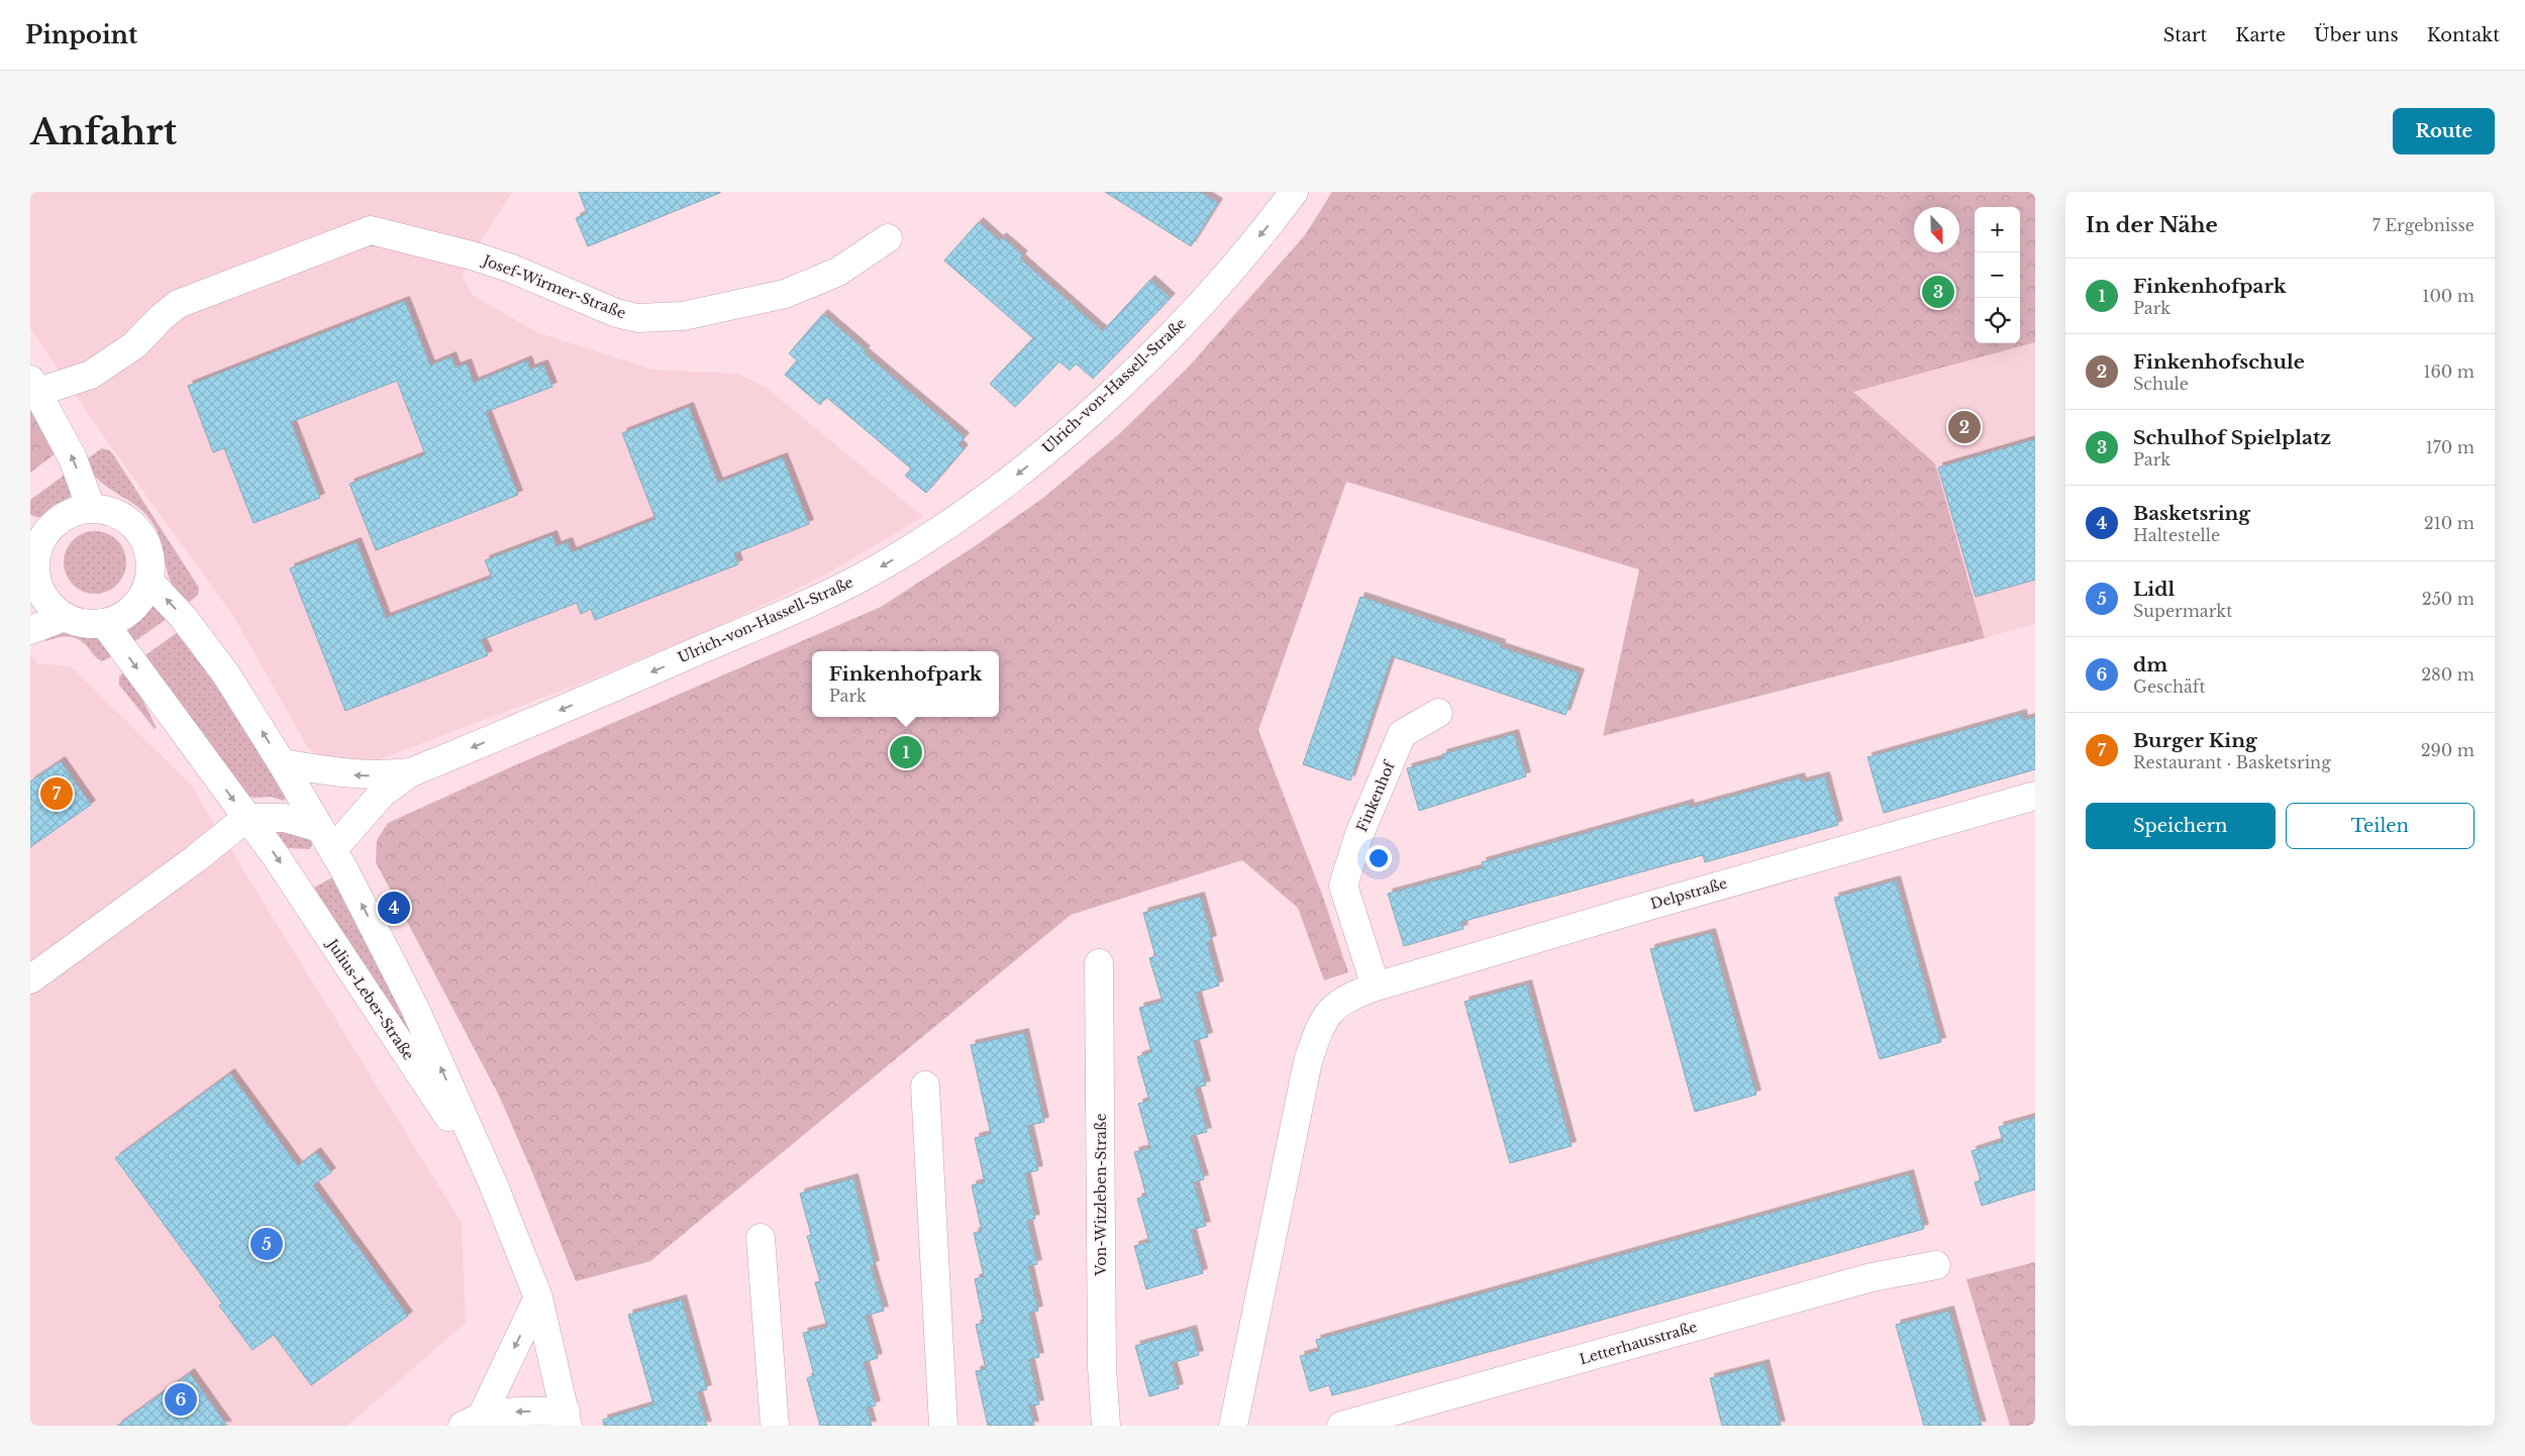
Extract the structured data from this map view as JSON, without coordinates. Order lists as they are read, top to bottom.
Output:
{
  "streets": {
    "street": [
      "Josef-Wirmer-Straße",
      "Ulrich-von-Hassell-Straße",
      "Finkenhof",
      "Delpstraße",
      "Julius-Leber-Straße",
      "Von-Witzleben-Straße",
      "Letterhausstraße"
    ]
  },
  "crossings": [
    ["Ulrich-von-Hassell-Straße", "Julius-Leber-Straße"],
    ["Finkenhof", "Delpstraße"]
  ],
  "one_way": ["Ulrich-von-Hassell-Straße"],
  "north": "bottom",
  "page": {
    "header": "Pinpoint",
    "nav": [
      "Start",
      "Karte",
      "Über uns",
      "Kontakt"
    ],
    "buttons": [
      "Route",
      ["Speichern", "Teilen"]
    ],
    "title": "Anfahrt",
    "heading": ["In der Nähe", "7 Ergebnisse"],
    "map_buttons": ["+", "−"],
    "list": [
      {
        "mark": "1",
        "name": "Finkenhofpark",
        "note": "Park",
        "value": "100 m"
      },
      {
        "mark": "2",
        "name": "Finkenhofschule",
        "note": "Schule",
        "value": "160 m"
      },
      {
        "mark": "3",
        "name": "Schulhof Spielplatz",
        "note": "Park",
        "value": "170 m"
      },
      {
        "mark": "4",
        "name": "Basketsring",
        "note": "Haltestelle",
        "value": "210 m"
      },
      {
        "mark": "5",
        "name": "Lidl",
        "note": "Supermarkt",
        "value": "250 m"
      },
      {
        "mark": "6",
        "name": "dm",
        "note": "Geschäft",
        "value": "280 m"
      },
      {
        "mark": "7",
        "name": "Burger King",
        "note": "Restaurant · Basketsring",
        "value": "290 m"
      }
    ],
    "pins": [
      "3",
      "2",
      "1",
      "7",
      "4",
      "5",
      "6"
    ],
    "popup": ["Finkenhofpark", "Park"]
  }
}
